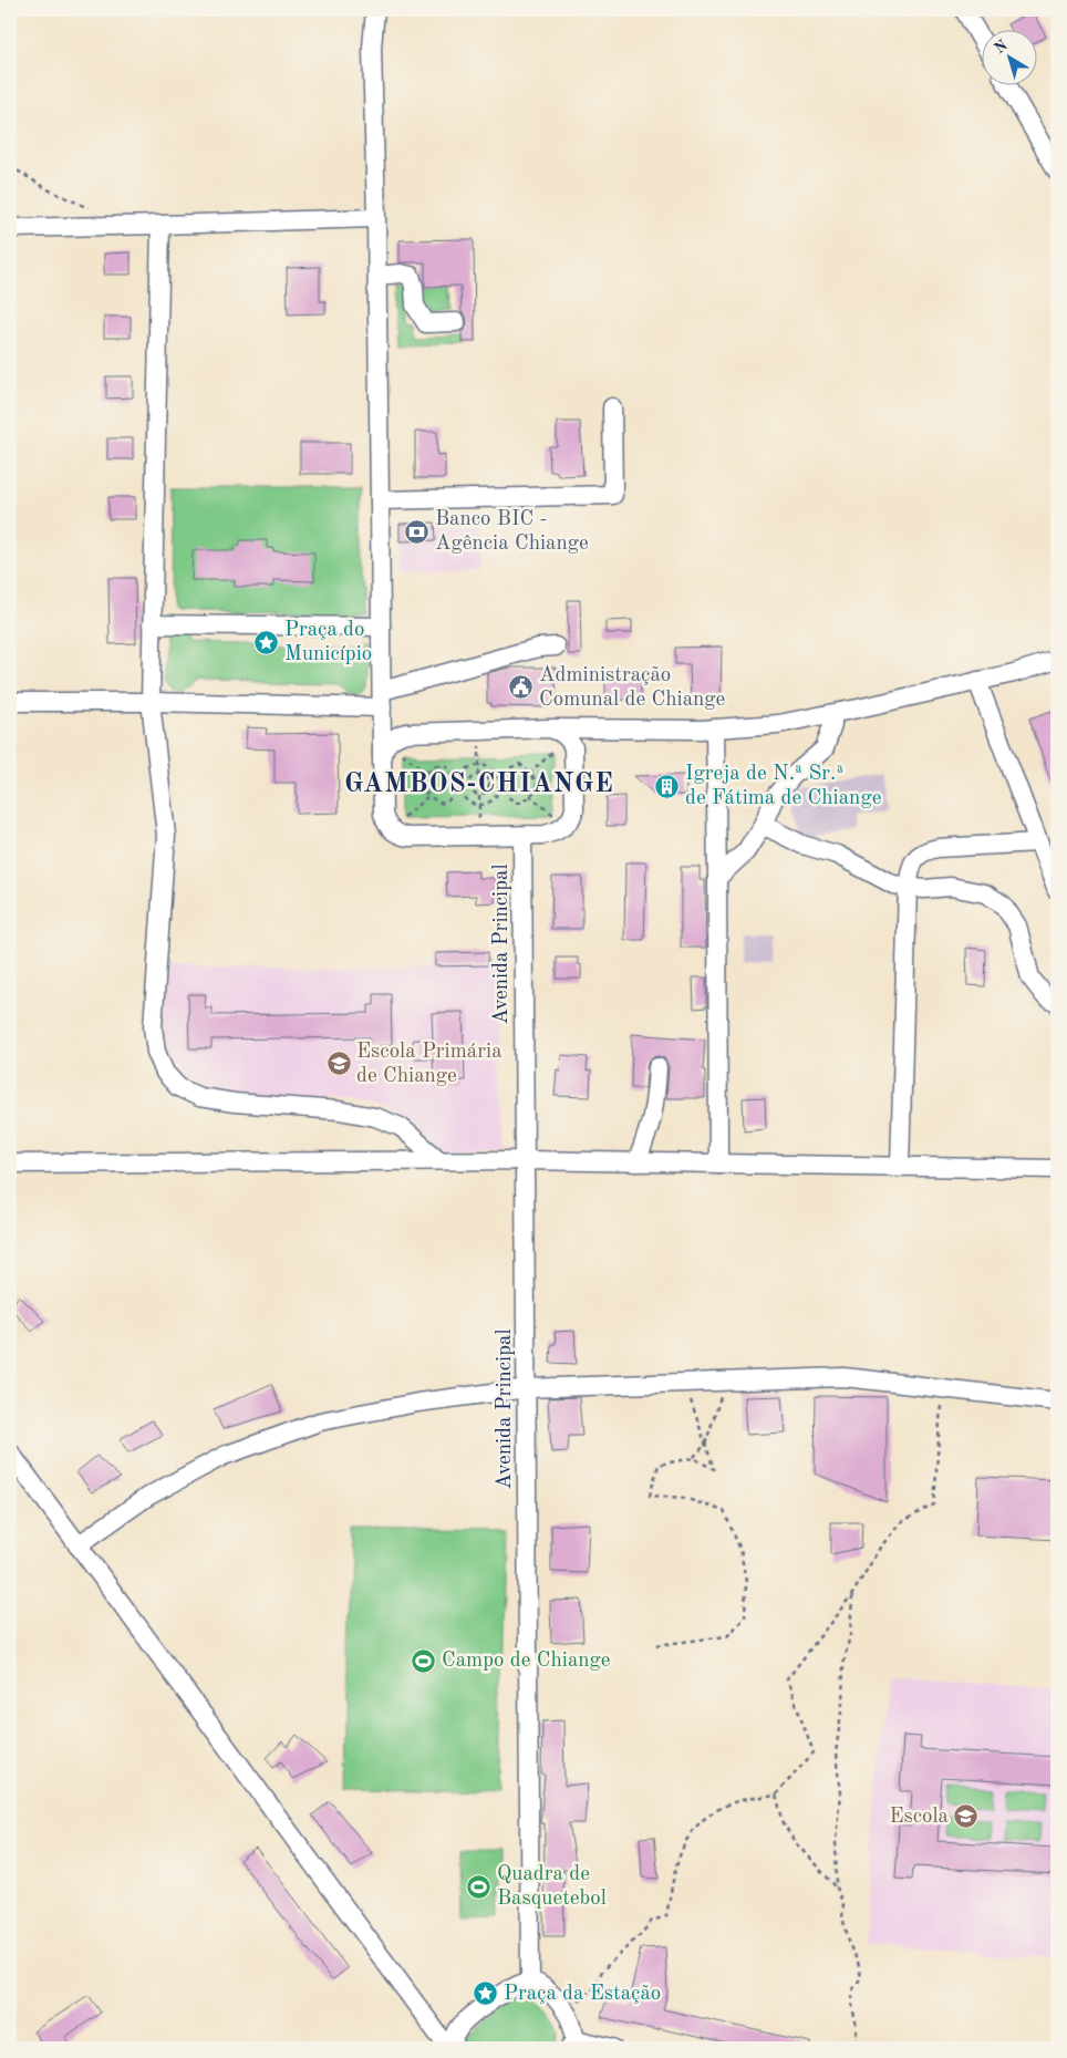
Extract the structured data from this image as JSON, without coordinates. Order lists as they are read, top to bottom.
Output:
{
  "streets": {
    "street": ["Avenida Principal"]
  },
  "districts": ["GAMBOS-CHIANGE"],
  "places": {
    "bank": ["Banco BIC - Agência Chiange"],
    "place": ["Praça do Município", "Praça da Estação"],
    "public building": ["Administração Comunal de Chiange"],
    "building": ["Igreja de N.ª Sr.ª de Fátima de Chiange"],
    "school or university": ["Escola Primária de Chiange", "Escola"],
    "sports": ["Campo de Chiange", "Quadra de Basquetebol"]
  },
  "north": "top left"
}
